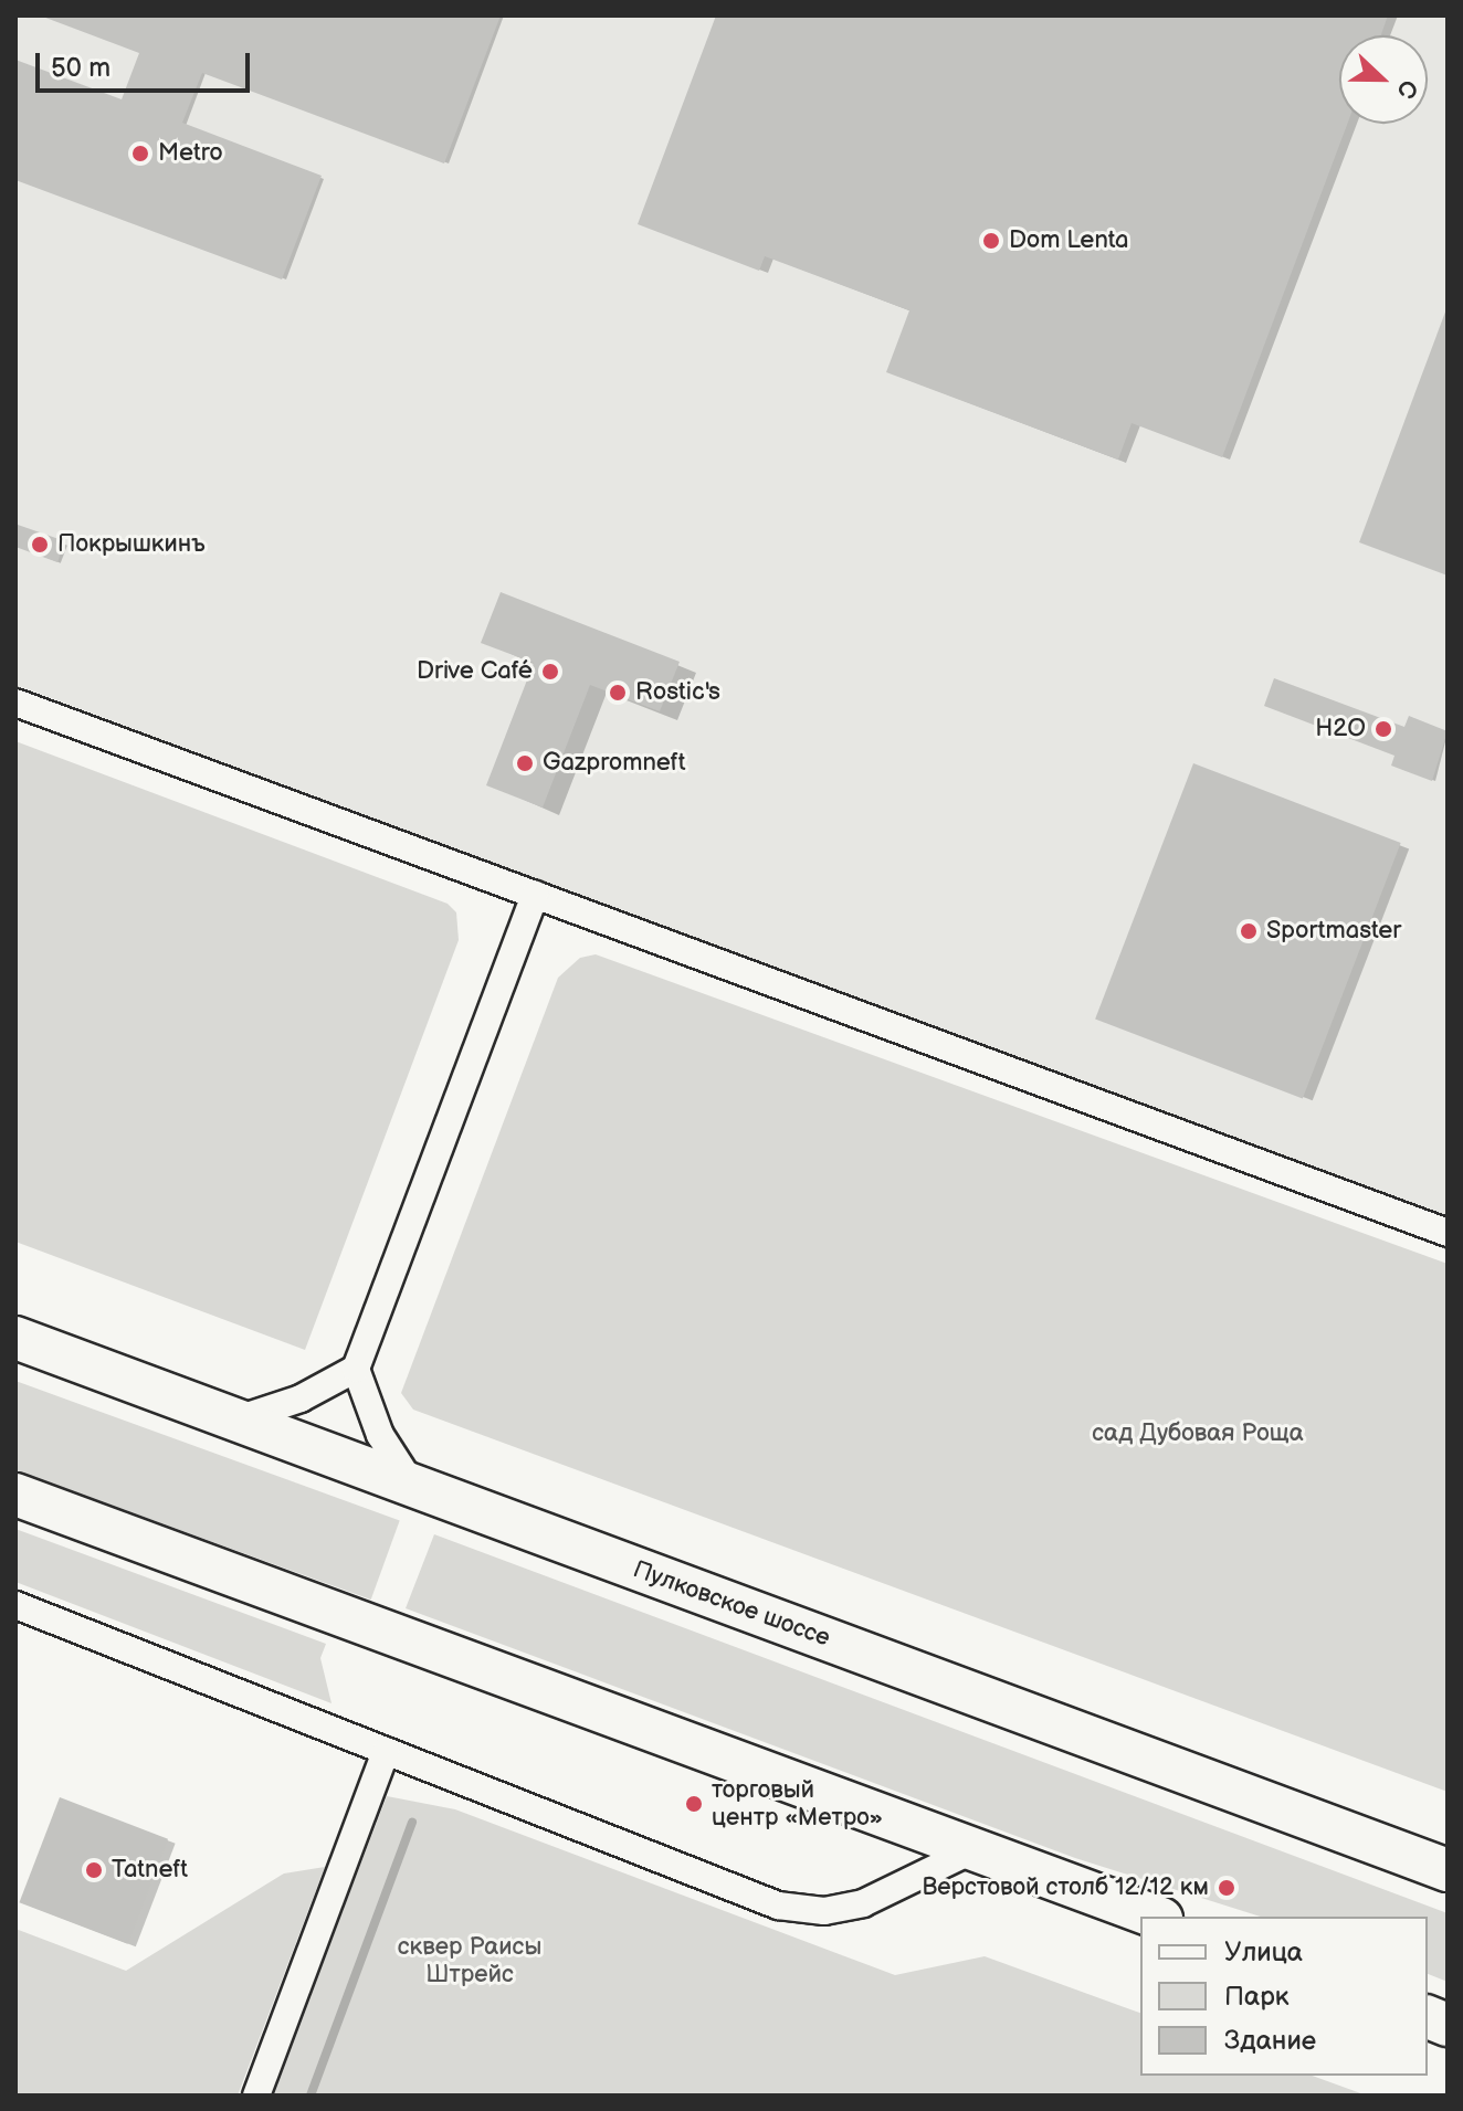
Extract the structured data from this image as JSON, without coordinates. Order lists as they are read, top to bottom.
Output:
{
  "streets": {
    "main road": ["Пулковское шоссе"]
  },
  "parks": ["сад Дубовая Роща", "сквер Раисы Штрейс"],
  "places": [
    "Metro",
    "Dom Lenta",
    "Покрышкинъ",
    "Drive Café",
    "Rostic's",
    "H2O",
    "Gazpromneft",
    "Sportmaster",
    "торговый центр «Метро»",
    "Tatneft",
    "Верстовой столб 12/12 км"
  ],
  "legend": ["Улица", "Парк", "Здание"],
  "scale_bar": "50 m",
  "north": "right"
}
